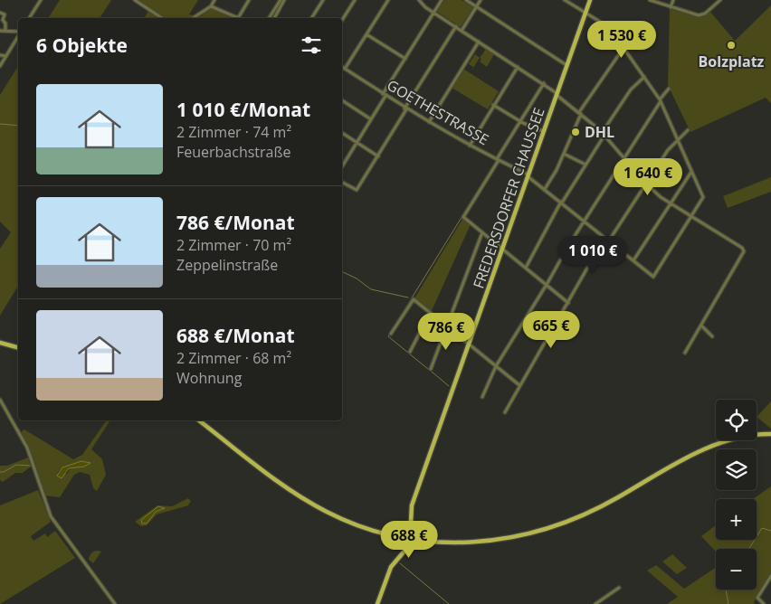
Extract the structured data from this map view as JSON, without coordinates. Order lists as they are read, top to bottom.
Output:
{
  "streets": {
    "main road": ["FREDERSDORFER CHAUSSEE"],
    "street": ["GOETHESTRASSE"]
  },
  "crossings": [
    ["GOETHESTRASSE", "FREDERSDORFER CHAUSSEE"]
  ],
  "places": ["Bolzplatz", "DHL"],
  "page": {
    "heading": "6 Objekte",
    "price": [
      "1 530 €",
      "1 640 €",
      "1 010 €",
      "665 €",
      "786 €",
      "688 €"
    ],
    "list": [
      {
        "name": "1 010 €/Monat",
        "note": "2 Zimmer · 74 m² · Feuerbachstraße"
      },
      {
        "name": "786 €/Monat",
        "note": "2 Zimmer · 70 m² · Zeppelinstraße"
      },
      {
        "name": "688 €/Monat",
        "note": "2 Zimmer · 68 m² · Wohnung"
      }
    ],
    "map_buttons": ["+", "−"]
  }
}
